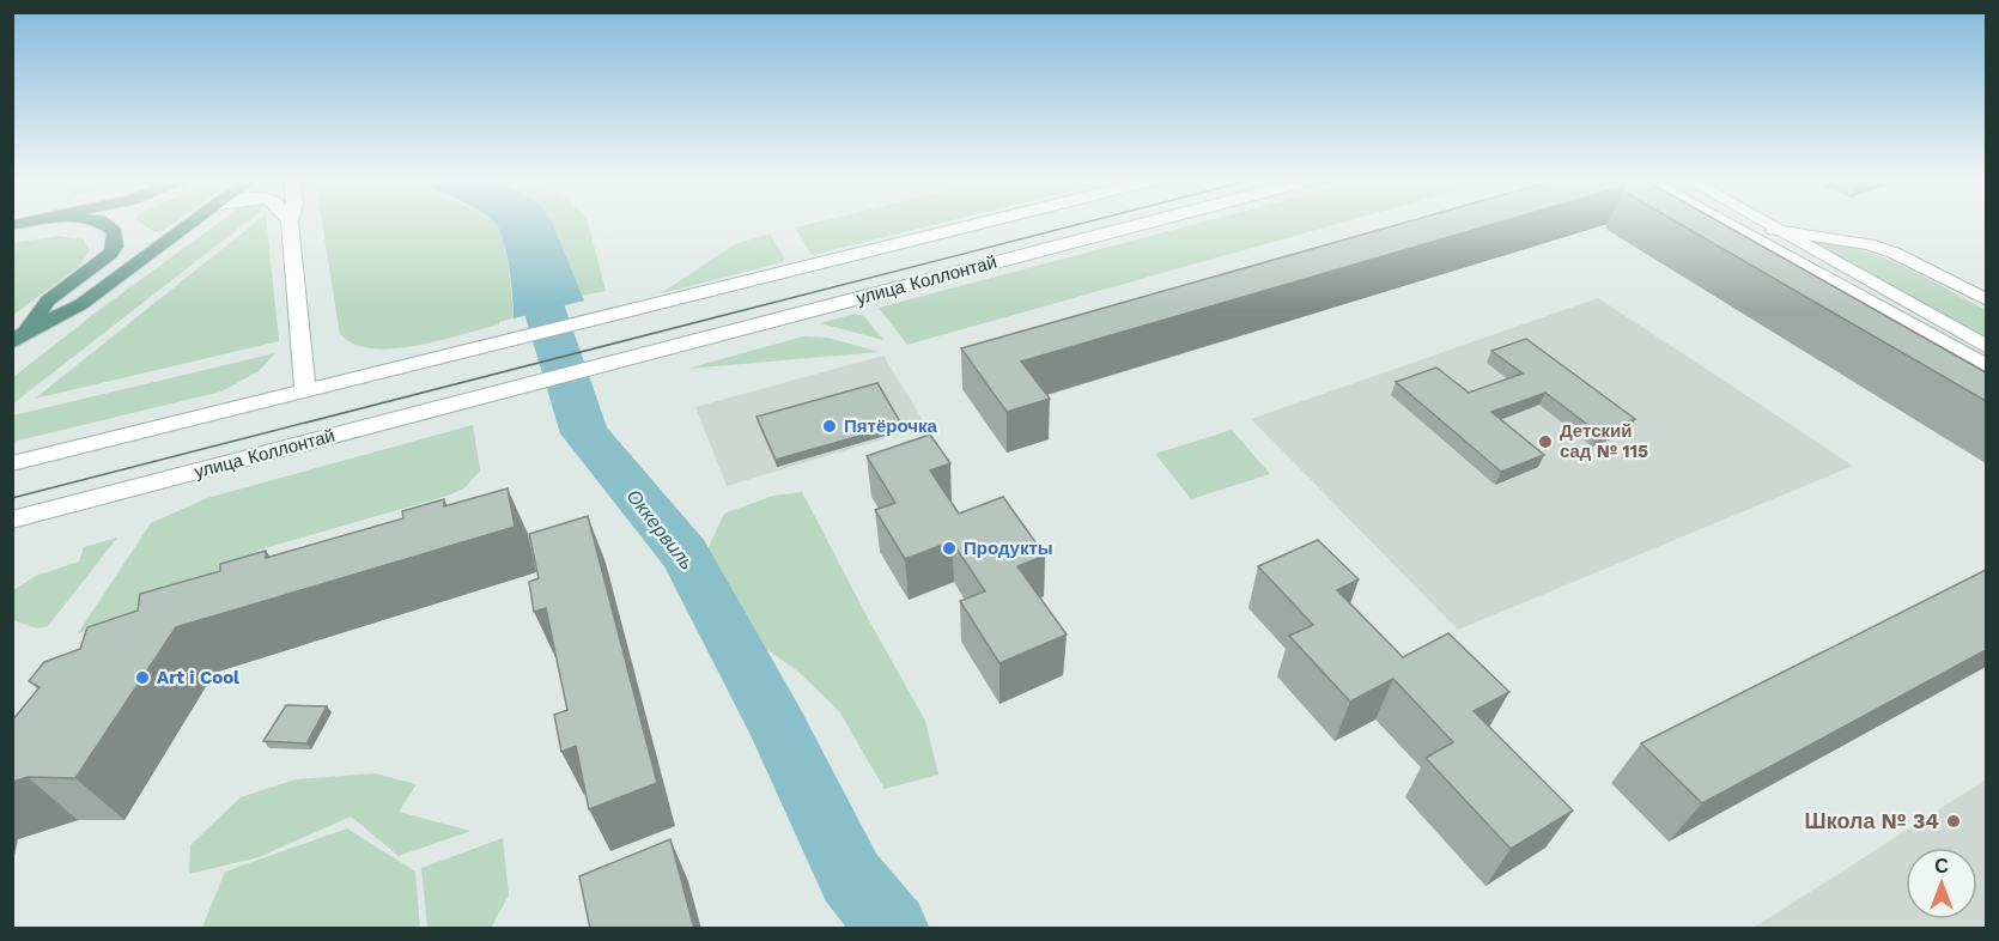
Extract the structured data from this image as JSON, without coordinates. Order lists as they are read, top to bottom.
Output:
{
  "streets": {
    "main road": ["улица Коллонтай"]
  },
  "water": ["Оккервиль"],
  "places": [
    "Пятёрочка",
    "Детский сад № 115",
    "Продукты",
    "Art i Cool",
    "Школа № 34"
  ],
  "north": "top"
}
